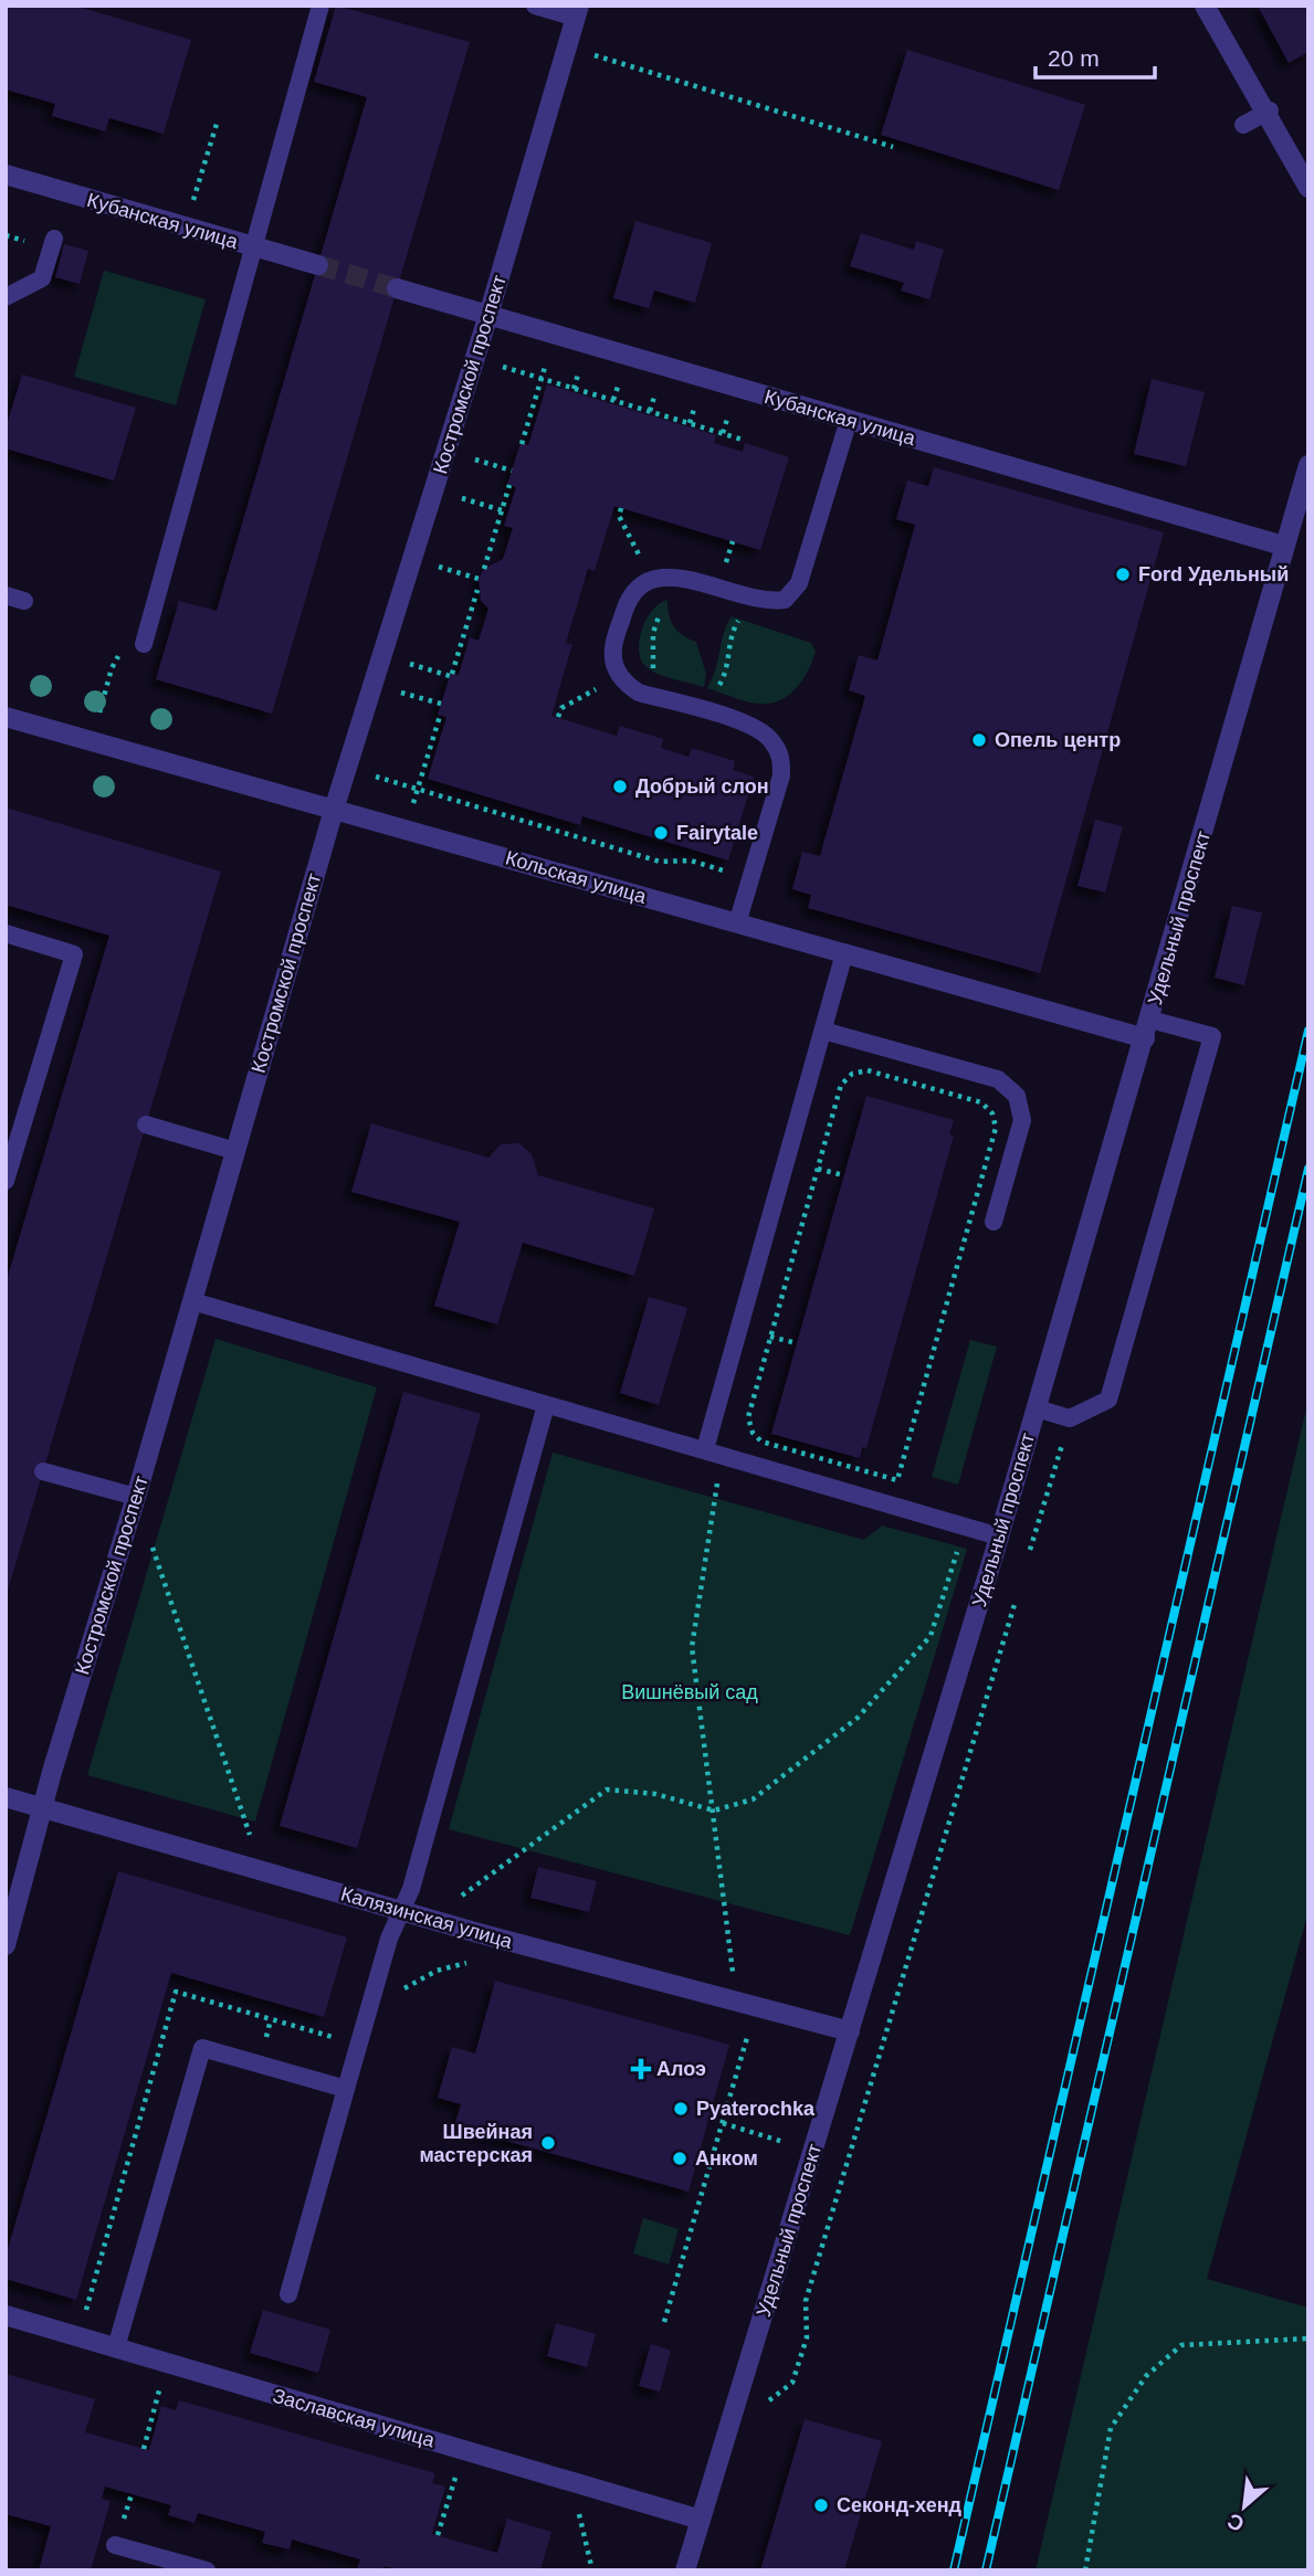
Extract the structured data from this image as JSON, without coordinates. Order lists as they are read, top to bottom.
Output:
{
  "streets": {
    "street": [
      "Кубанская улица",
      "Костромской проспект",
      "Кольская улица",
      "Удельный проспект",
      "Калязинская улица",
      "Заславская улица"
    ]
  },
  "crossings": [
    ["Кубанская улица", "Костромской проспект"],
    ["Кубанская улица", "Удельный проспект"],
    ["Костромской проспект", "Кольская улица"],
    ["Костромской проспект", "Калязинская улица"],
    ["Кольская улица", "Удельный проспект"],
    ["Удельный проспект", "Калязинская улица"],
    ["Удельный проспект", "Заславская улица"]
  ],
  "parks": ["Вишнёвый сад"],
  "places": {
    "other": [
      "Ford Удельный",
      "Опель центр",
      "Добрый слон",
      "Fairytale",
      "Pyaterochka",
      "Швейная мастерская",
      "Анком",
      "Секонд-хенд"
    ],
    "health": ["Алоэ"]
  },
  "scale_bar": "20 m",
  "north": "bottom left"
}
